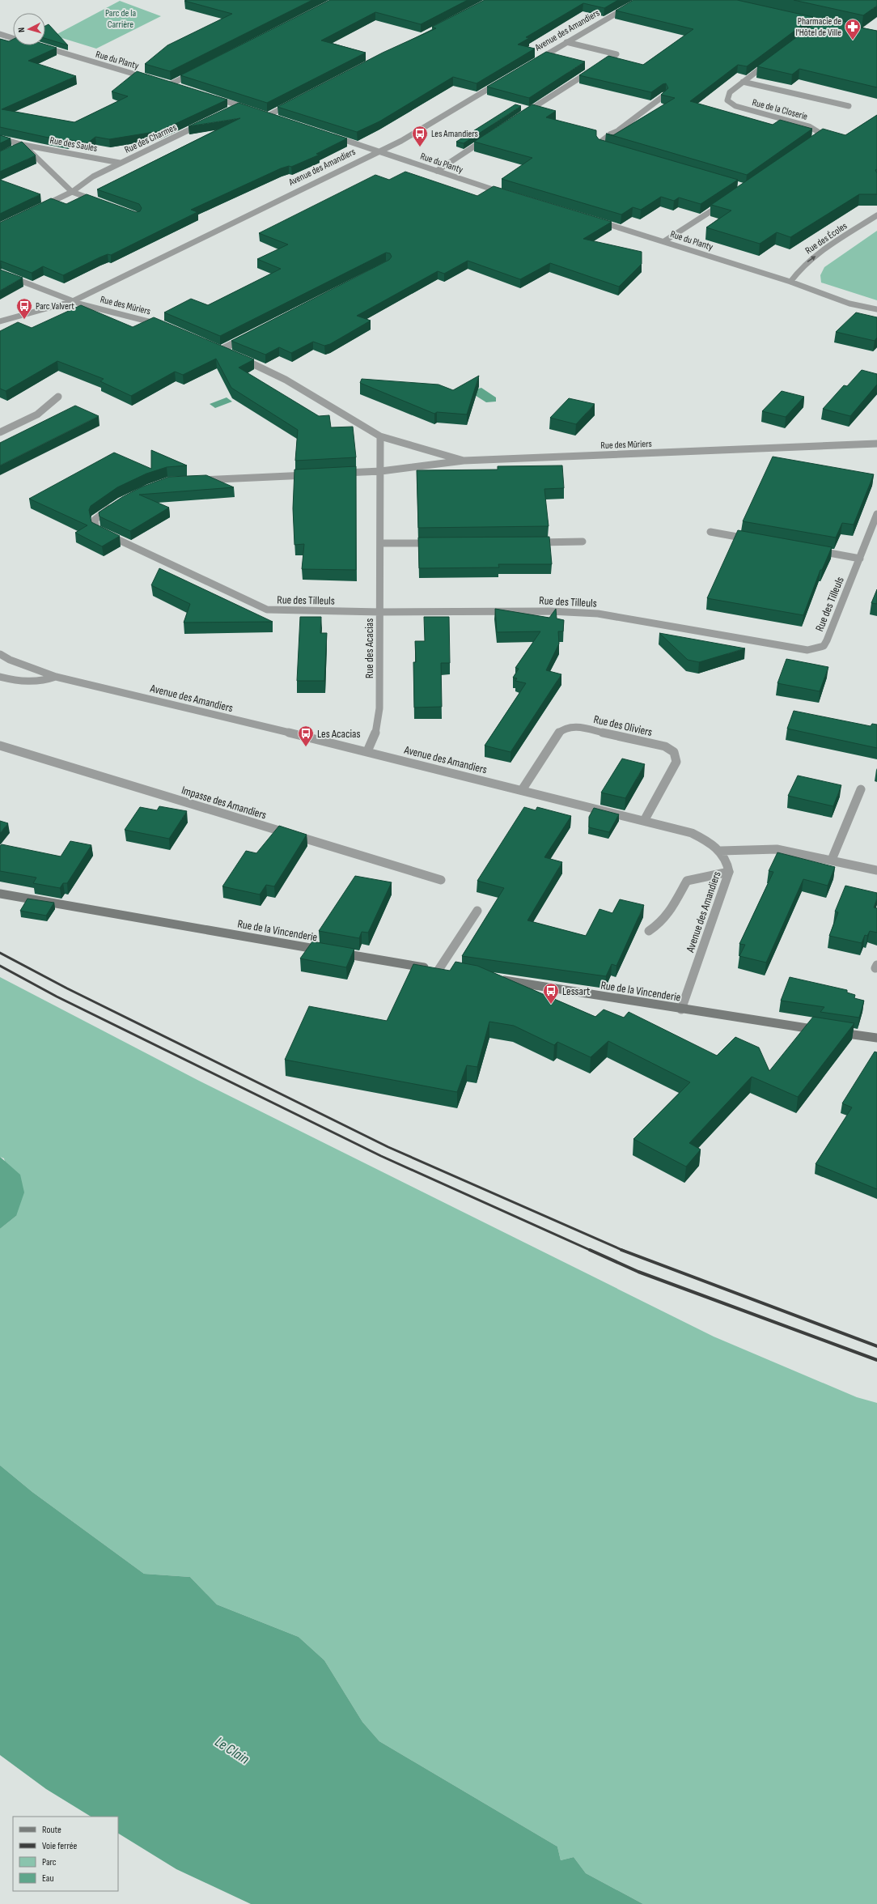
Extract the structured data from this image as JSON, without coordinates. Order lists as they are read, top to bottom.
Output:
{
  "streets": {
    "main road": ["Rue de la Vincenderie"],
    "street": [
      "Avenue des Amandiers",
      "Rue du Planty",
      "Rue de la Closerie",
      "Rue des Charmes",
      "Rue des Saules",
      "Rue des Écoles",
      "Rue des Mûriers",
      "Rue des Tilleuls",
      "Rue des Acacias",
      "Rue des Oliviers",
      "Impasse des Amandiers"
    ]
  },
  "crossings": [
    ["Avenue des Amandiers", "Rue du Planty"],
    ["Avenue des Amandiers", "Rue des Mûriers"],
    ["Avenue des Amandiers", "Rue des Acacias"],
    ["Avenue des Amandiers", "Rue des Oliviers"],
    ["Avenue des Amandiers", "Rue de la Vincenderie"],
    ["Rue du Planty", "Rue des Écoles"],
    ["Rue des Charmes", "Rue des Saules"],
    ["Rue des Tilleuls", "Rue des Acacias"]
  ],
  "one_way": ["Rue des Écoles"],
  "water": ["Le Clain"],
  "parks": ["Parc de la Carrière"],
  "places": {
    "pharmacy": ["Pharmacie de l'Hôtel de Ville"],
    "bus stop": [
      "Les Amandiers",
      "Parc Valvert",
      "Les Acacias",
      "Lessart"
    ]
  },
  "legend": [
    "Route",
    "Voie ferrée",
    "Parc",
    "Eau"
  ],
  "north": "left"
}
